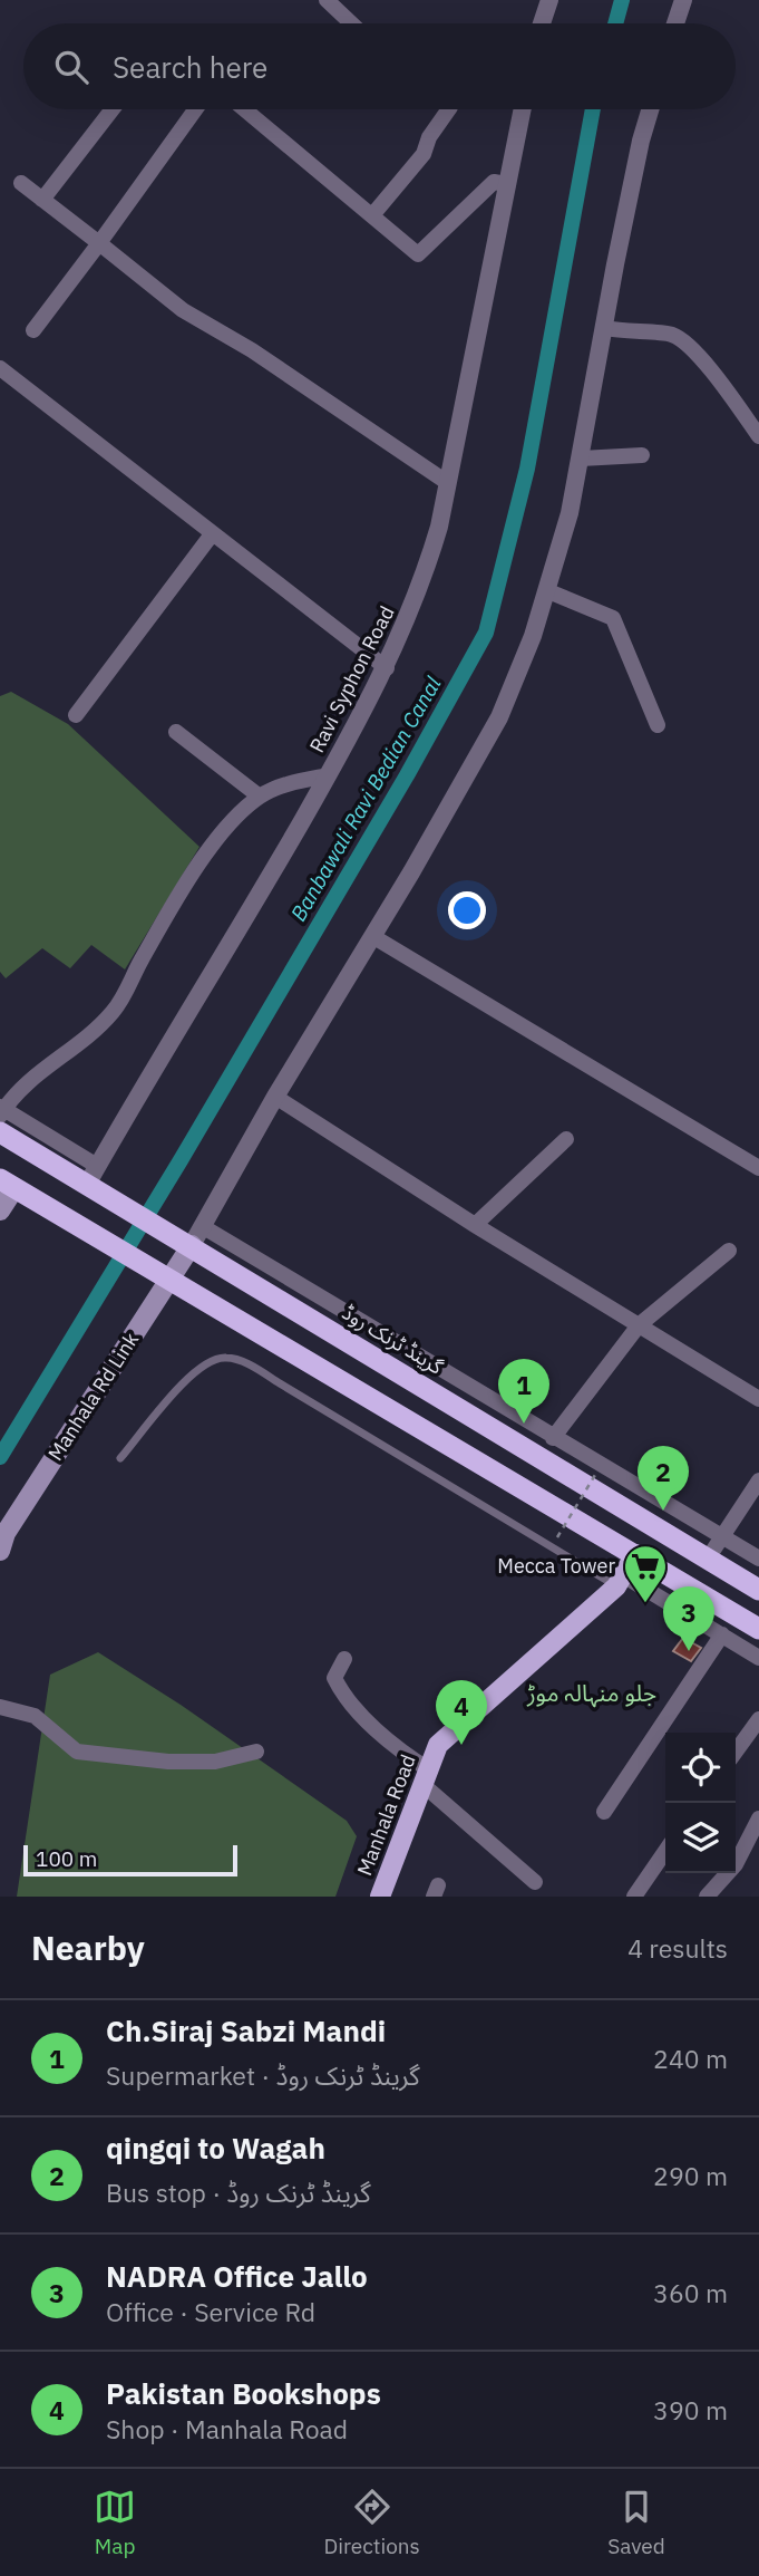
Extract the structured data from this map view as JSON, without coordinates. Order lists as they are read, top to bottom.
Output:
{
  "streets": {
    "highway": ["گرینڈ ٹرنک روڈ"],
    "main road": ["Manhala Rd Link", "Manhala Road"],
    "street": ["Ravi Syphon Road"]
  },
  "crossings": [
    ["Ravi Syphon Road", "گرینڈ ٹرنک روڈ"],
    ["گرینڈ ٹرنک روڈ", "Manhala Rd Link"]
  ],
  "districts": ["جلو منہالہ موڑ"],
  "water": ["Banbawali Ravi Bedian Canal"],
  "places": {
    "supermarket": ["Mecca Tower"]
  },
  "scale_bar": "100 m",
  "page": {
    "search": "Search here",
    "pins": [
      "1",
      "2",
      "3",
      "4"
    ],
    "scale": "100 m",
    "heading": ["Nearby", "4 results"],
    "list": [
      {
        "mark": "1",
        "name": "Ch.Siraj Sabzi Mandi",
        "note": "Supermarket · گرینڈ ٹرنک روڈ",
        "value": "240 m"
      },
      {
        "mark": "2",
        "name": "qingqi to Wagah",
        "note": "Bus stop · گرینڈ ٹرنک روڈ",
        "value": "290 m"
      },
      {
        "mark": "3",
        "name": "NADRA Office Jallo",
        "note": "Office · Service Rd",
        "value": "360 m"
      },
      {
        "mark": "4",
        "name": "Pakistan Bookshops",
        "note": "Shop · Manhala Road",
        "value": "390 m"
      }
    ],
    "nav": ["Map", "Directions", "Saved"]
  }
}
